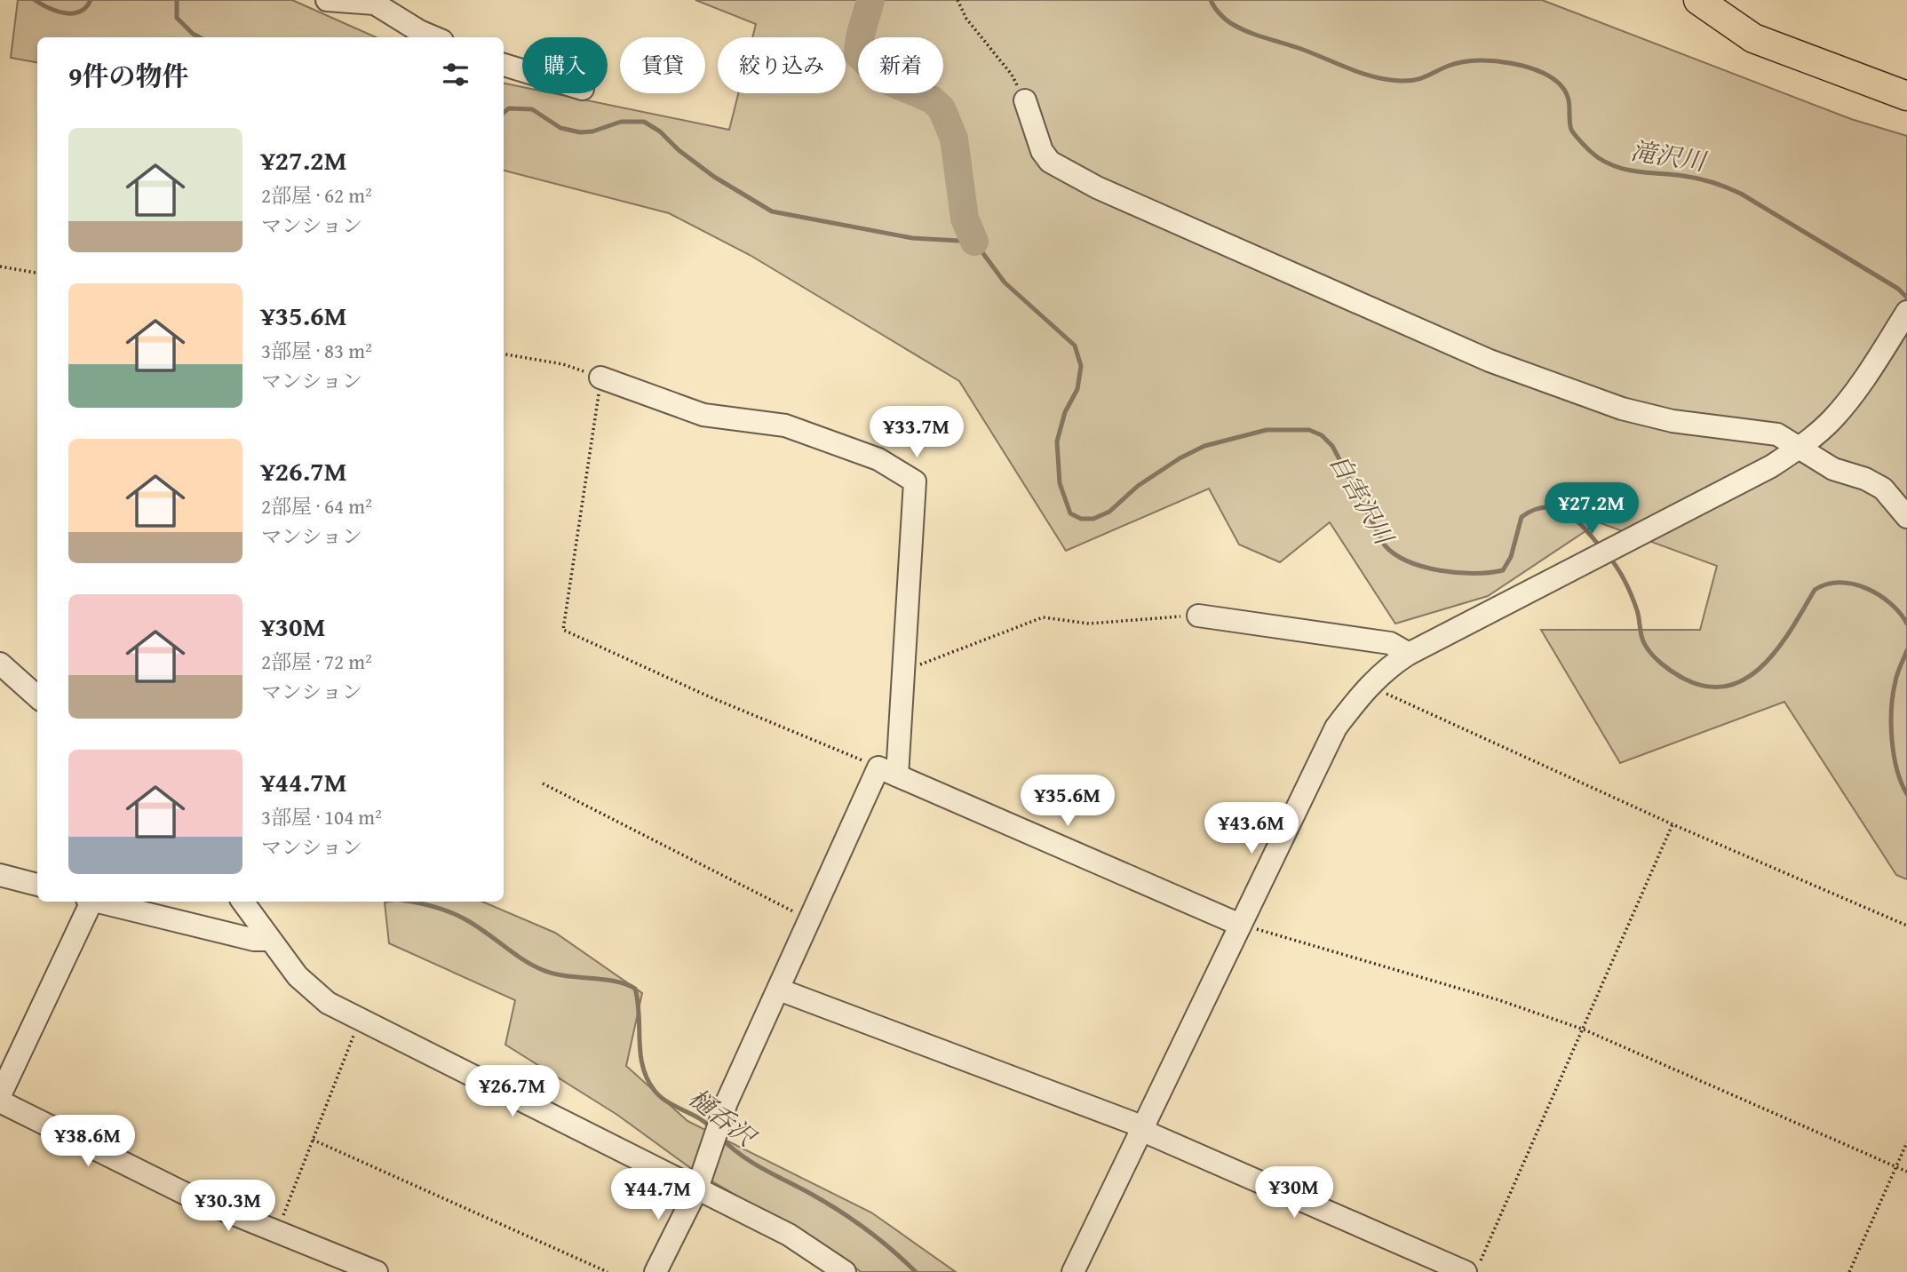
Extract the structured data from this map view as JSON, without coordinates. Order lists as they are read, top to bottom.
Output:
{
  "water": ["滝沢川", "自害沢川", "樋呑沢"],
  "page": {
    "chip": [
      "購入",
      "賃貸",
      "絞り込み",
      "新着"
    ],
    "heading": "9件の物件",
    "list": [
      {
        "name": "¥27.2M",
        "note": "2部屋 · 62 m² · マンション"
      },
      {
        "name": "¥35.6M",
        "note": "3部屋 · 83 m² · マンション"
      },
      {
        "name": "¥26.7M",
        "note": "2部屋 · 64 m² · マンション"
      },
      {
        "name": "¥30M",
        "note": "2部屋 · 72 m² · マンション"
      },
      {
        "name": "¥44.7M",
        "note": "3部屋 · 104 m² · マンション"
      }
    ],
    "price": [
      "¥33.7M",
      "¥27.2M",
      "¥35.6M",
      "¥43.6M",
      "¥26.7M",
      "¥38.6M",
      "¥30M",
      "¥44.7M",
      "¥30.3M"
    ]
  }
}
